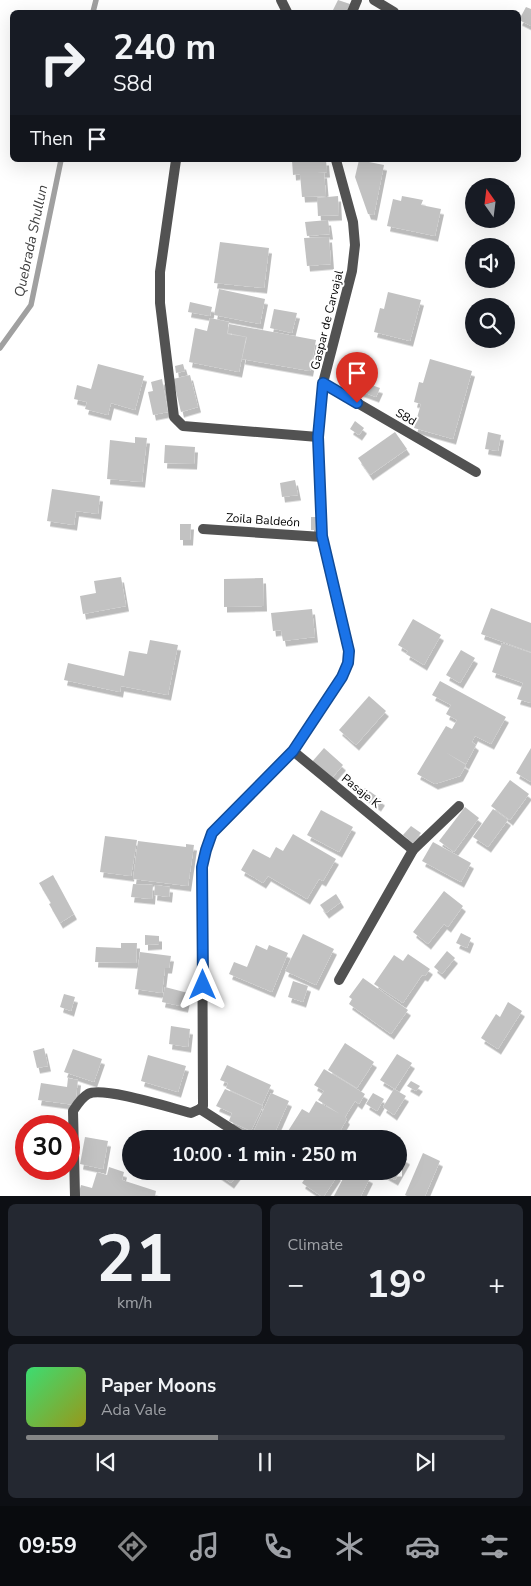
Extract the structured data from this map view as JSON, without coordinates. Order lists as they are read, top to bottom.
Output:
{
  "streets": {
    "street": [
      "Gaspar de Carvajal",
      "S8d",
      "Zoila Baldeón",
      "Pasaje K"
    ]
  },
  "crossings": [
    ["Gaspar de Carvajal", "S8d"],
    ["Gaspar de Carvajal", "Zoila Baldeón"],
    ["Gaspar de Carvajal", "Pasaje K"]
  ],
  "water": ["Quebrada Shullun"],
  "north": "top",
  "page": {
    "turn": ["240 m", "S8d"],
    "then": "Then",
    "limit": "30",
    "trip": "10:00 · 1 min · 250 m",
    "tile": [
      ["21", "km/h"],
      "Climate"
    ],
    "heat": ["−", "19°", "+"],
    "song": ["Paper Moons", "Ada Vale"],
    "tabs": "09:59"
  }
}
